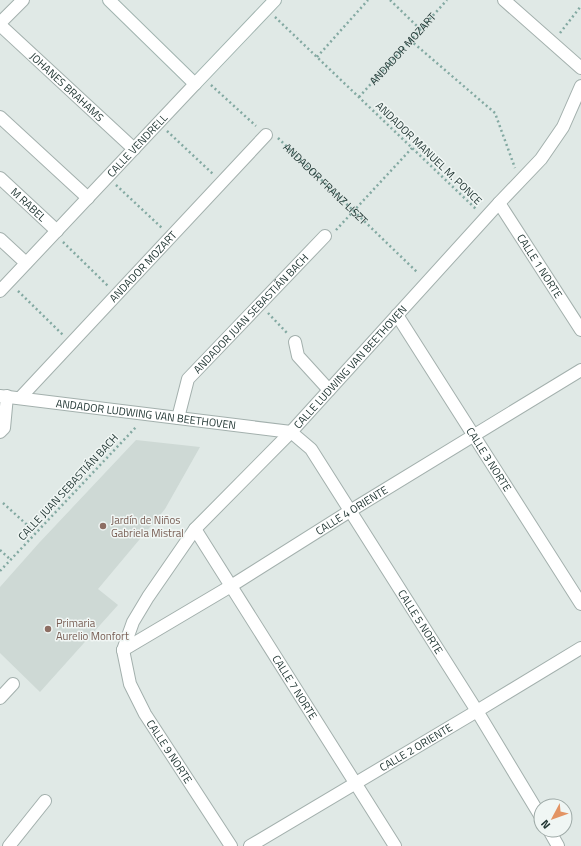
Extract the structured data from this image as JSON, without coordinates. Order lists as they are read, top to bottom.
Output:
{
  "streets": {
    "street": [
      "ANDADOR MOZART",
      "JOHANES BRAHAMS",
      "CALLE VENDRELL",
      "M RABEL",
      "CALLE 1 NORTE",
      "ANDADOR JUAN SEBASTIÁN BACH",
      "CALLE LUDWING VAN BEETHOVEN",
      "ANDADOR LUDWING VAN BEETHOVEN",
      "CALLE 3 NORTE",
      "CALLE 4 ORIENTE",
      "CALLE 5 NORTE",
      "CALLE 7 NORTE",
      "CALLE 2 ORIENTE",
      "CALLE 9 NORTE"
    ],
    "path": ["ANDADOR MANUEL M. PONCE", "ANDADOR FRANZ LISZT", "CALLE JUAN SEBASTIÁN BACH"]
  },
  "crossings": [
    ["ANDADOR MOZART", "ANDADOR MANUEL M. PONCE"],
    ["ANDADOR MOZART", "ANDADOR FRANZ LISZT"],
    ["ANDADOR MOZART", "ANDADOR LUDWING VAN BEETHOVEN"],
    ["JOHANES BRAHAMS", "CALLE VENDRELL"],
    ["CALLE VENDRELL", "ANDADOR MANUEL M. PONCE"],
    ["CALLE VENDRELL", "ANDADOR FRANZ LISZT"],
    ["CALLE VENDRELL", "M RABEL"],
    ["ANDADOR MANUEL M. PONCE", "CALLE LUDWING VAN BEETHOVEN"],
    ["ANDADOR FRANZ LISZT", "CALLE LUDWING VAN BEETHOVEN"],
    ["CALLE 1 NORTE", "CALLE LUDWING VAN BEETHOVEN"],
    ["ANDADOR JUAN SEBASTIÁN BACH", "ANDADOR LUDWING VAN BEETHOVEN"],
    ["CALLE LUDWING VAN BEETHOVEN", "ANDADOR LUDWING VAN BEETHOVEN"],
    ["CALLE LUDWING VAN BEETHOVEN", "CALLE 3 NORTE"],
    ["CALLE LUDWING VAN BEETHOVEN", "CALLE 4 ORIENTE"],
    ["CALLE LUDWING VAN BEETHOVEN", "CALLE 5 NORTE"],
    ["CALLE LUDWING VAN BEETHOVEN", "CALLE 7 NORTE"],
    ["CALLE LUDWING VAN BEETHOVEN", "CALLE 9 NORTE"],
    ["ANDADOR LUDWING VAN BEETHOVEN", "CALLE JUAN SEBASTIÁN BACH"],
    ["ANDADOR LUDWING VAN BEETHOVEN", "CALLE 5 NORTE"],
    ["CALLE 3 NORTE", "CALLE 4 ORIENTE"],
    ["CALLE 4 ORIENTE", "CALLE 5 NORTE"],
    ["CALLE 4 ORIENTE", "CALLE 7 NORTE"],
    ["CALLE 4 ORIENTE", "CALLE 9 NORTE"],
    ["CALLE 5 NORTE", "CALLE 2 ORIENTE"],
    ["CALLE 7 NORTE", "CALLE 2 ORIENTE"]
  ],
  "places": ["Jardín de Niños Gabriela Mistral", "Primaria Aurelio Monfort"],
  "north": "bottom left"
}
